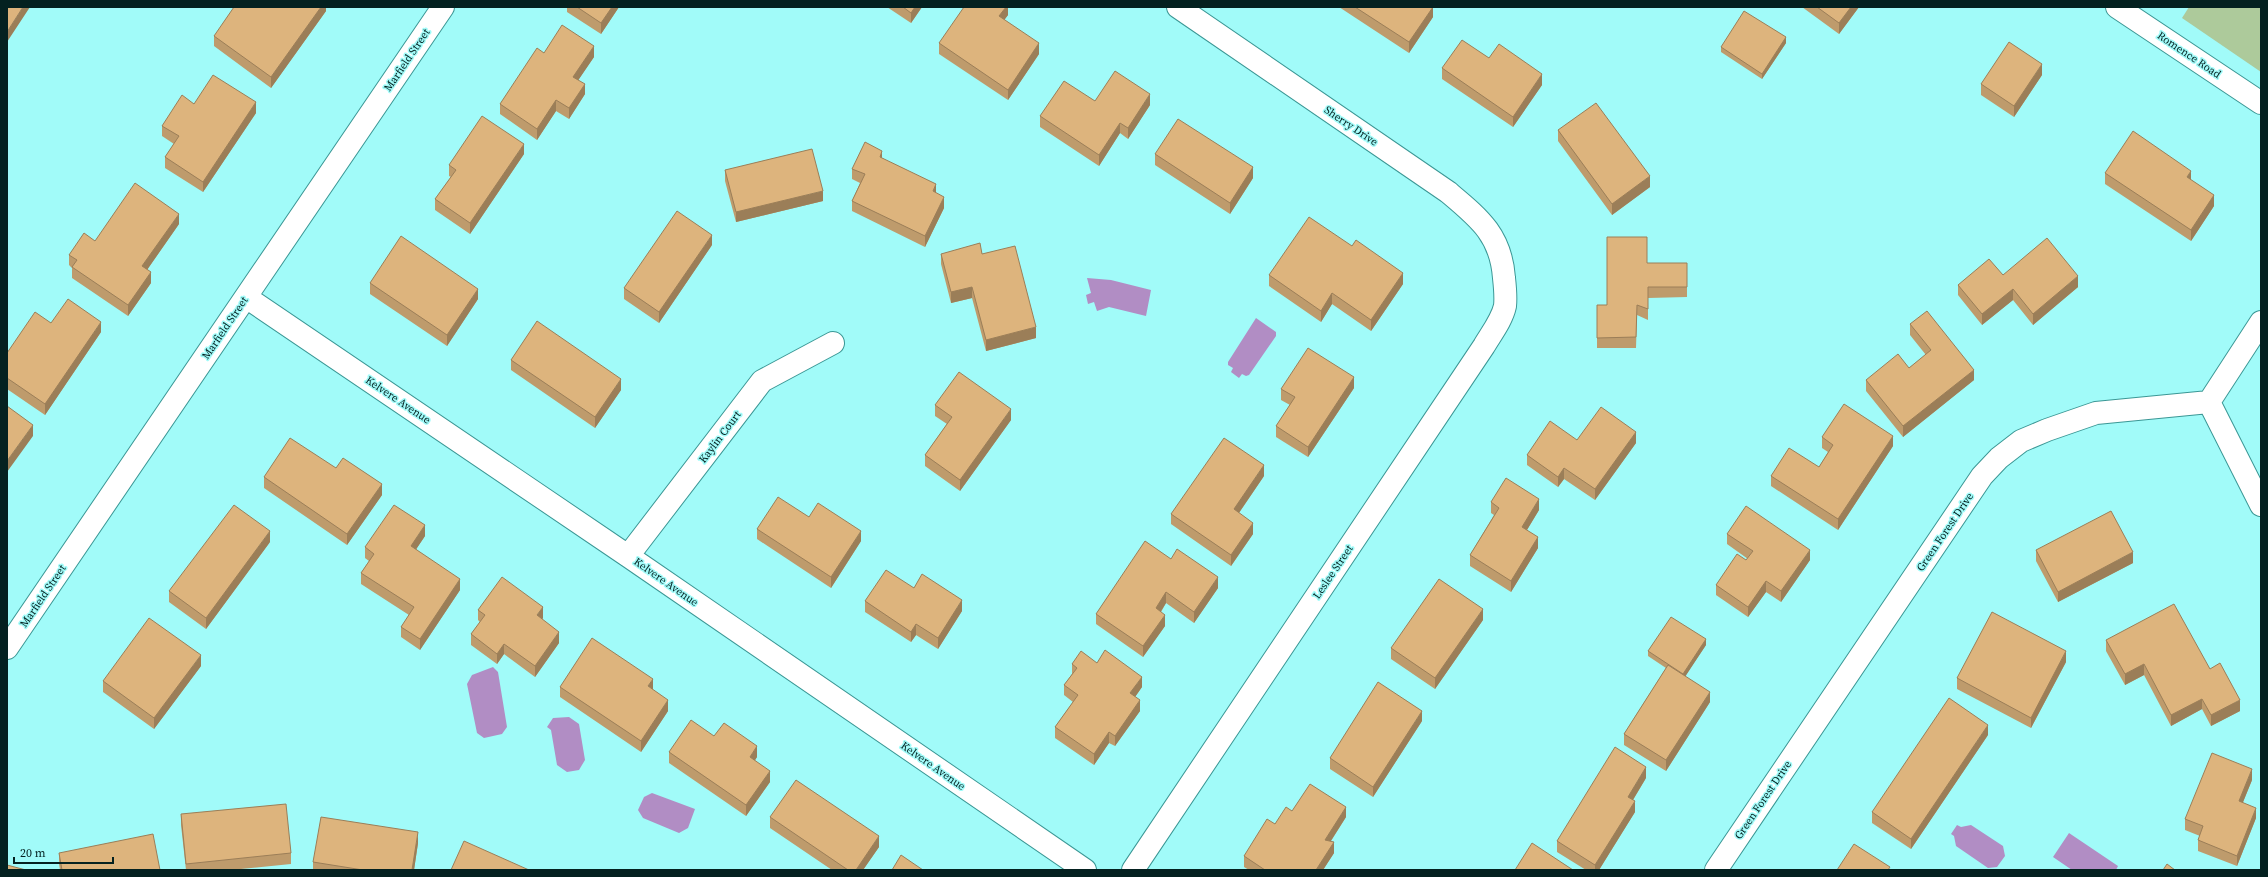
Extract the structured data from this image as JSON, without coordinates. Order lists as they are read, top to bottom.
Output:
{
  "streets": {
    "street": [
      "Romence Road",
      "Marfield Street",
      "Sherry Drive",
      "Kelvere Avenue",
      "Kaylin Court",
      "Green Forest Drive",
      "Leslee Street"
    ]
  },
  "crossings": [
    ["Marfield Street", "Kelvere Avenue"],
    ["Sherry Drive", "Leslee Street"],
    ["Kelvere Avenue", "Kaylin Court"]
  ],
  "scale_bar": "20 m"
}
